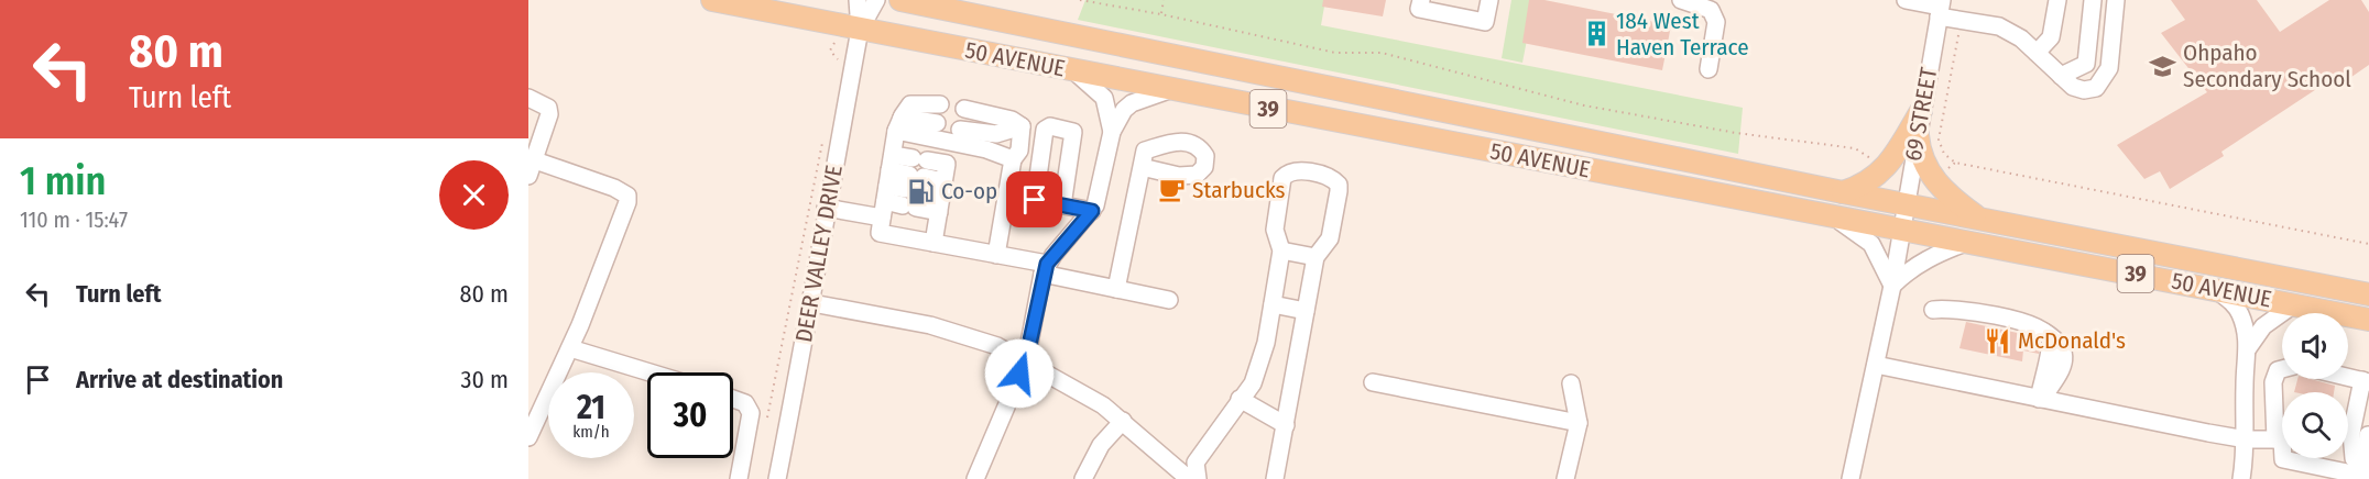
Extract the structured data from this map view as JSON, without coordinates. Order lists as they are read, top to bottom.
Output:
{
  "streets": {
    "main road": ["50 AVENUE", "39"],
    "street": ["69 STREET", "DEER VALLEY DRIVE"]
  },
  "crossings": [
    ["50 AVENUE", "69 STREET"],
    ["50 AVENUE", "DEER VALLEY DRIVE"]
  ],
  "places": {
    "building": ["184 West Haven Terrace"],
    "school or university": ["Ohpaho Secondary School"],
    "cafe": ["Starbucks"],
    "fuel station": ["Co-op"],
    "restaurant": ["McDonald's"]
  },
  "page": {
    "turn": ["80 m", "Turn left"],
    "heading": ["1 min", "110 m · 15:47"],
    "list": [
      {
        "name": "Turn left",
        "value": "80 m"
      },
      {
        "name": "Arrive at destination",
        "value": "30 m"
      }
    ],
    "speed": "21 km/h",
    "limit": "30"
  }
}
